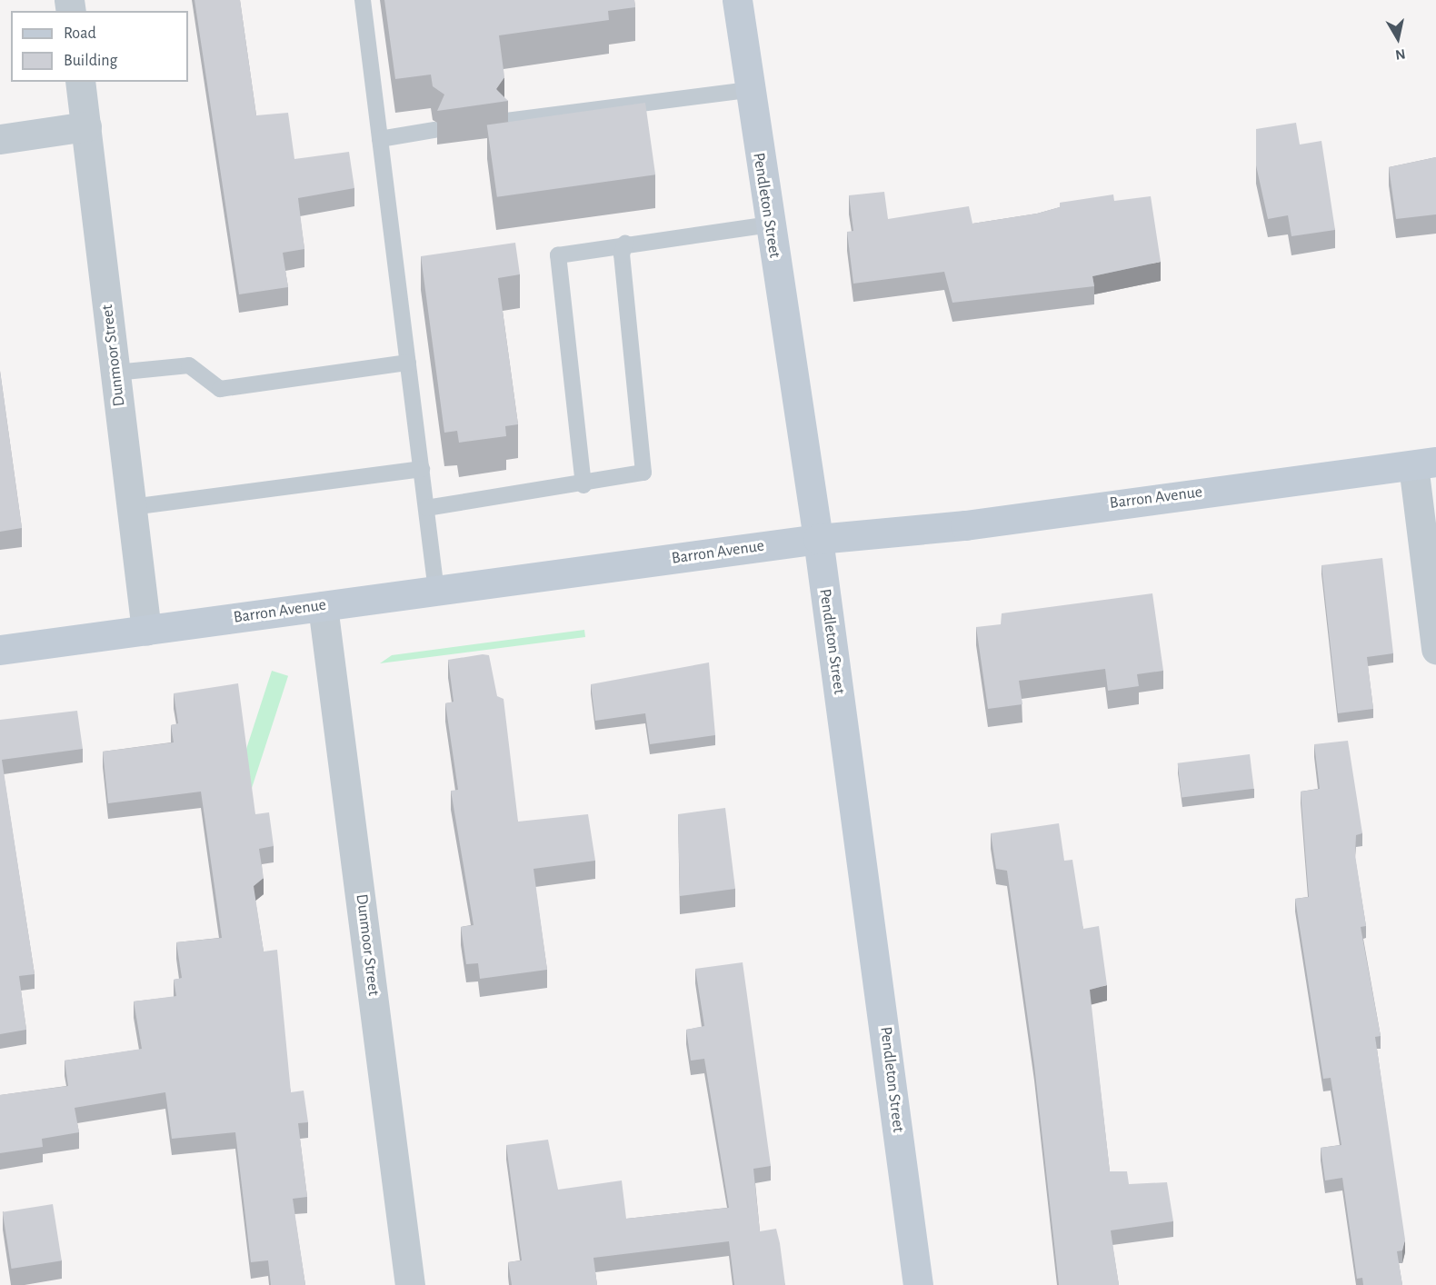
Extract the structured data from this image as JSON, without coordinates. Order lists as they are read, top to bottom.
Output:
{
  "streets": {
    "main road": ["Pendleton Street", "Barron Avenue"],
    "street": ["Dunmoor Street"]
  },
  "crossings": [
    ["Pendleton Street", "Barron Avenue"],
    ["Dunmoor Street", "Barron Avenue"]
  ],
  "legend": ["Road", "Building"],
  "north": "bottom"
}
